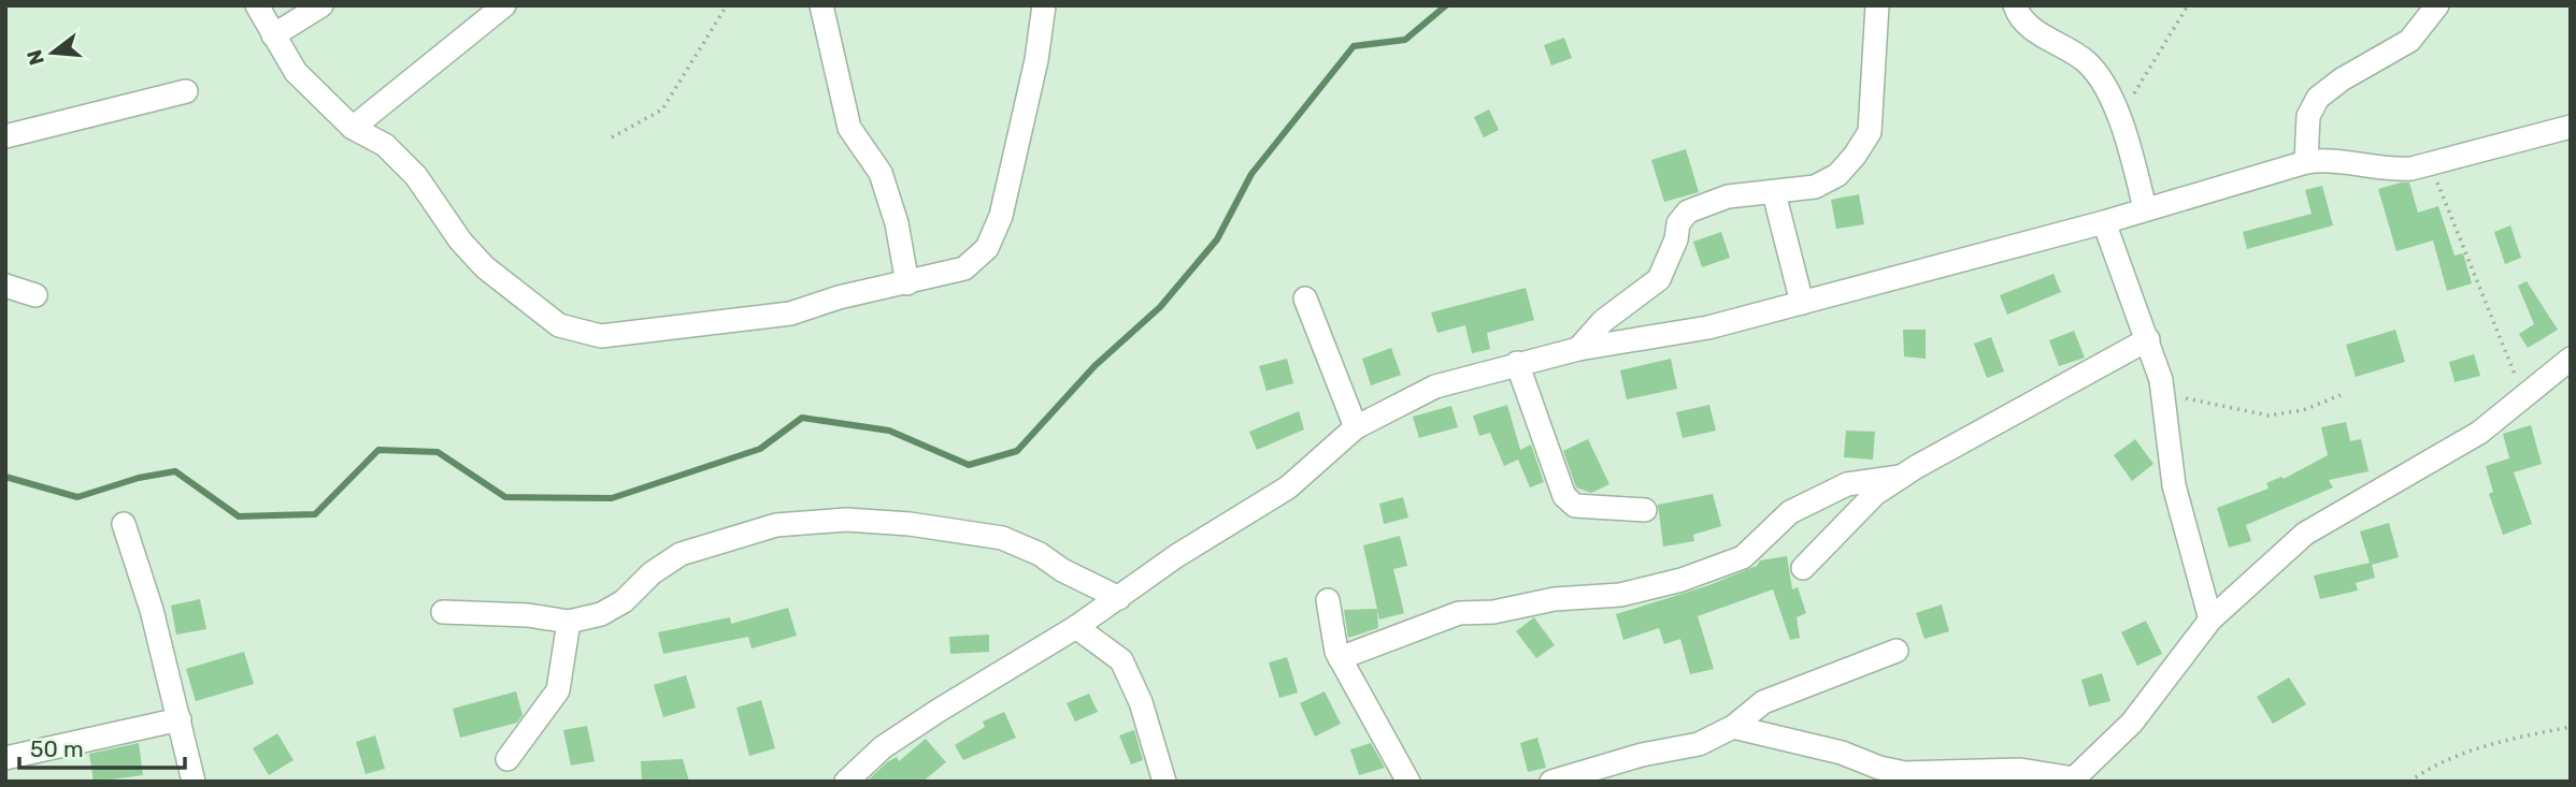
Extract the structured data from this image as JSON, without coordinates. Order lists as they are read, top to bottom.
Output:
{
  "scale_bar": "50 m",
  "north": "left"
}
